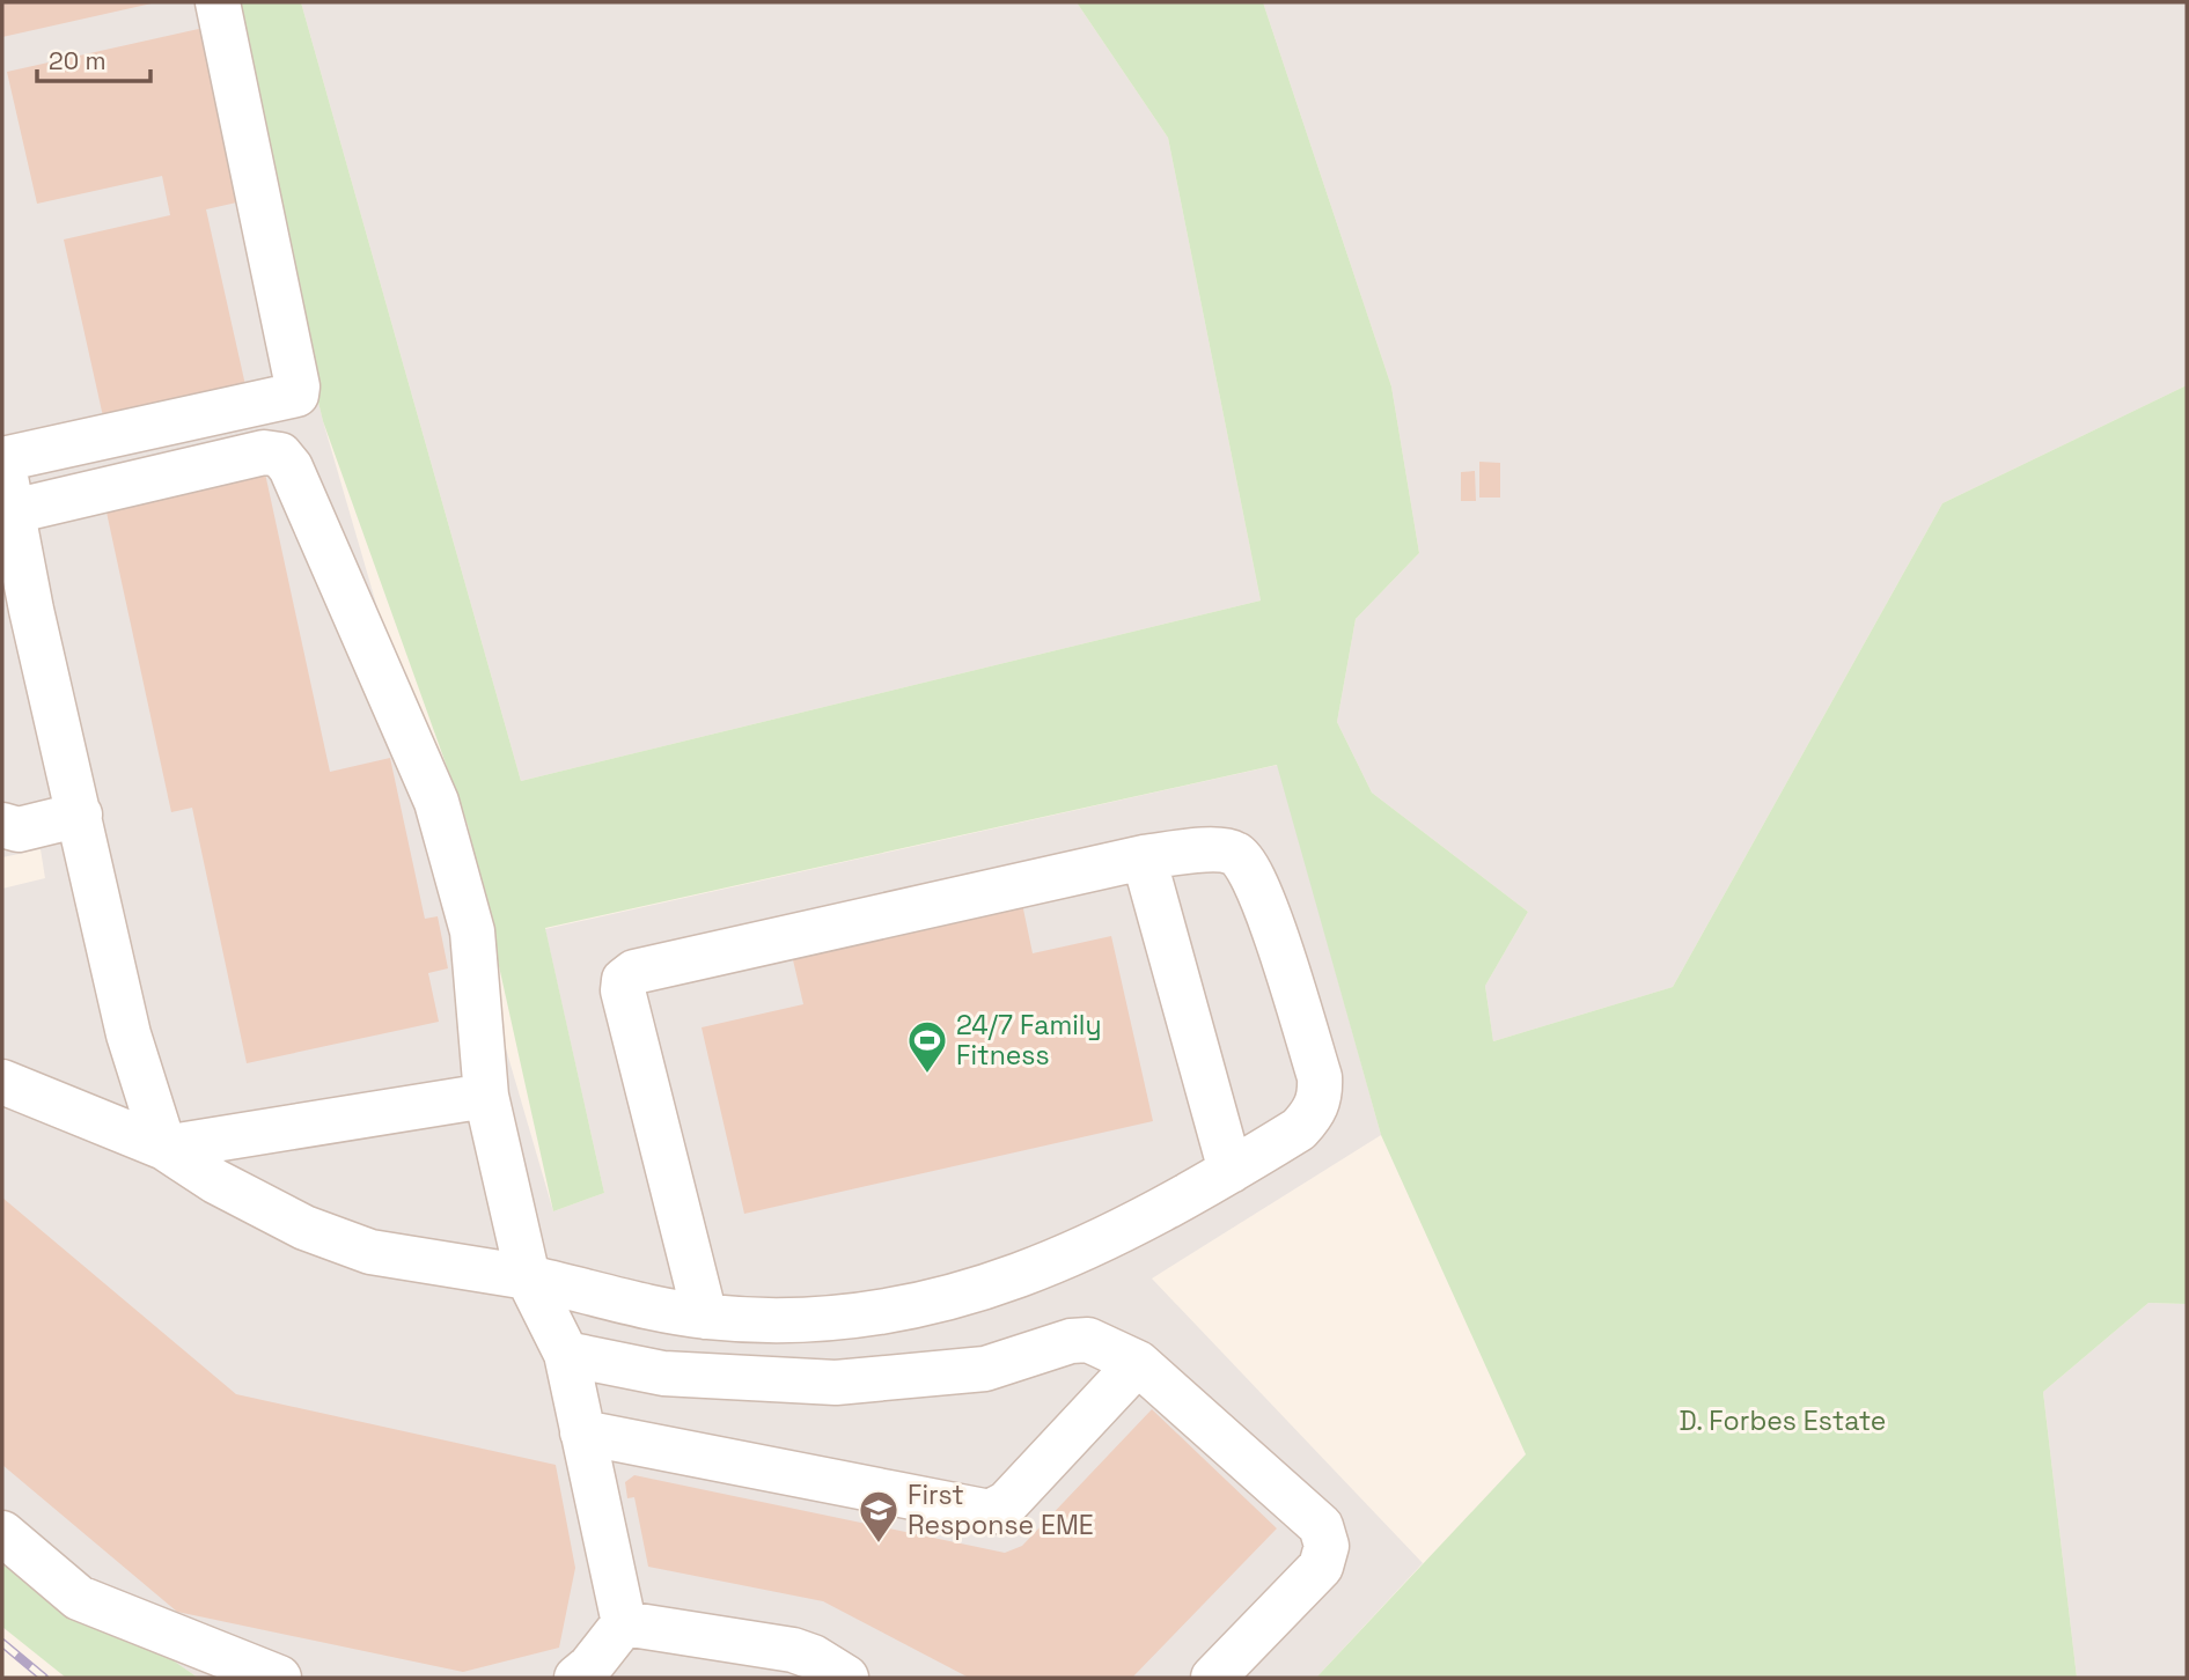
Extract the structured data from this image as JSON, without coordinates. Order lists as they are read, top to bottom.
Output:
{
  "parks": ["D. Forbes Estate"],
  "places": {
    "sports": ["24/7 Family Fitness"],
    "school or university": ["First Response EME"]
  },
  "scale_bar": "20 m"
}
